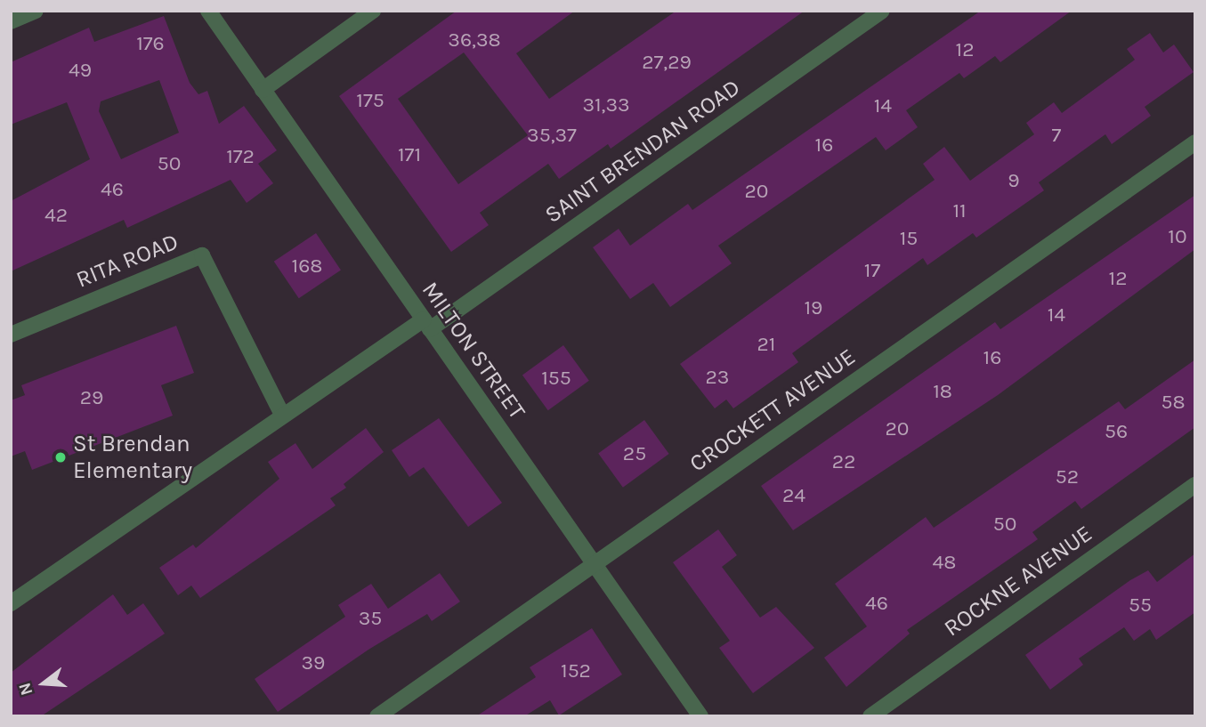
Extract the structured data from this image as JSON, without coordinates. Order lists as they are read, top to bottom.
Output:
{
  "streets": {
    "street": [
      "SAINT BRENDAN ROAD",
      "RITA ROAD",
      "MILTON STREET",
      "CROCKETT AVENUE",
      "ROCKNE AVENUE"
    ]
  },
  "crossings": [
    ["SAINT BRENDAN ROAD", "RITA ROAD"],
    ["SAINT BRENDAN ROAD", "MILTON STREET"],
    ["MILTON STREET", "CROCKETT AVENUE"]
  ],
  "places": ["St Brendan Elementary"],
  "house_numbers": [
    "36,38",
    "176",
    "12",
    "27,29",
    "49",
    "175",
    "31,33",
    "14",
    "35,37",
    "7",
    "16",
    "171",
    "172",
    "50",
    "9",
    "46",
    "20",
    "11",
    "42",
    "10",
    "15",
    "168",
    "17",
    "12",
    "19",
    "14",
    "21",
    "16",
    "23",
    "155",
    "18",
    "29",
    "58",
    "20",
    "56",
    "25",
    "22",
    "52",
    "24",
    "50",
    "48",
    "46",
    "55",
    "35",
    "39",
    "152"
  ],
  "north": "left"
}
